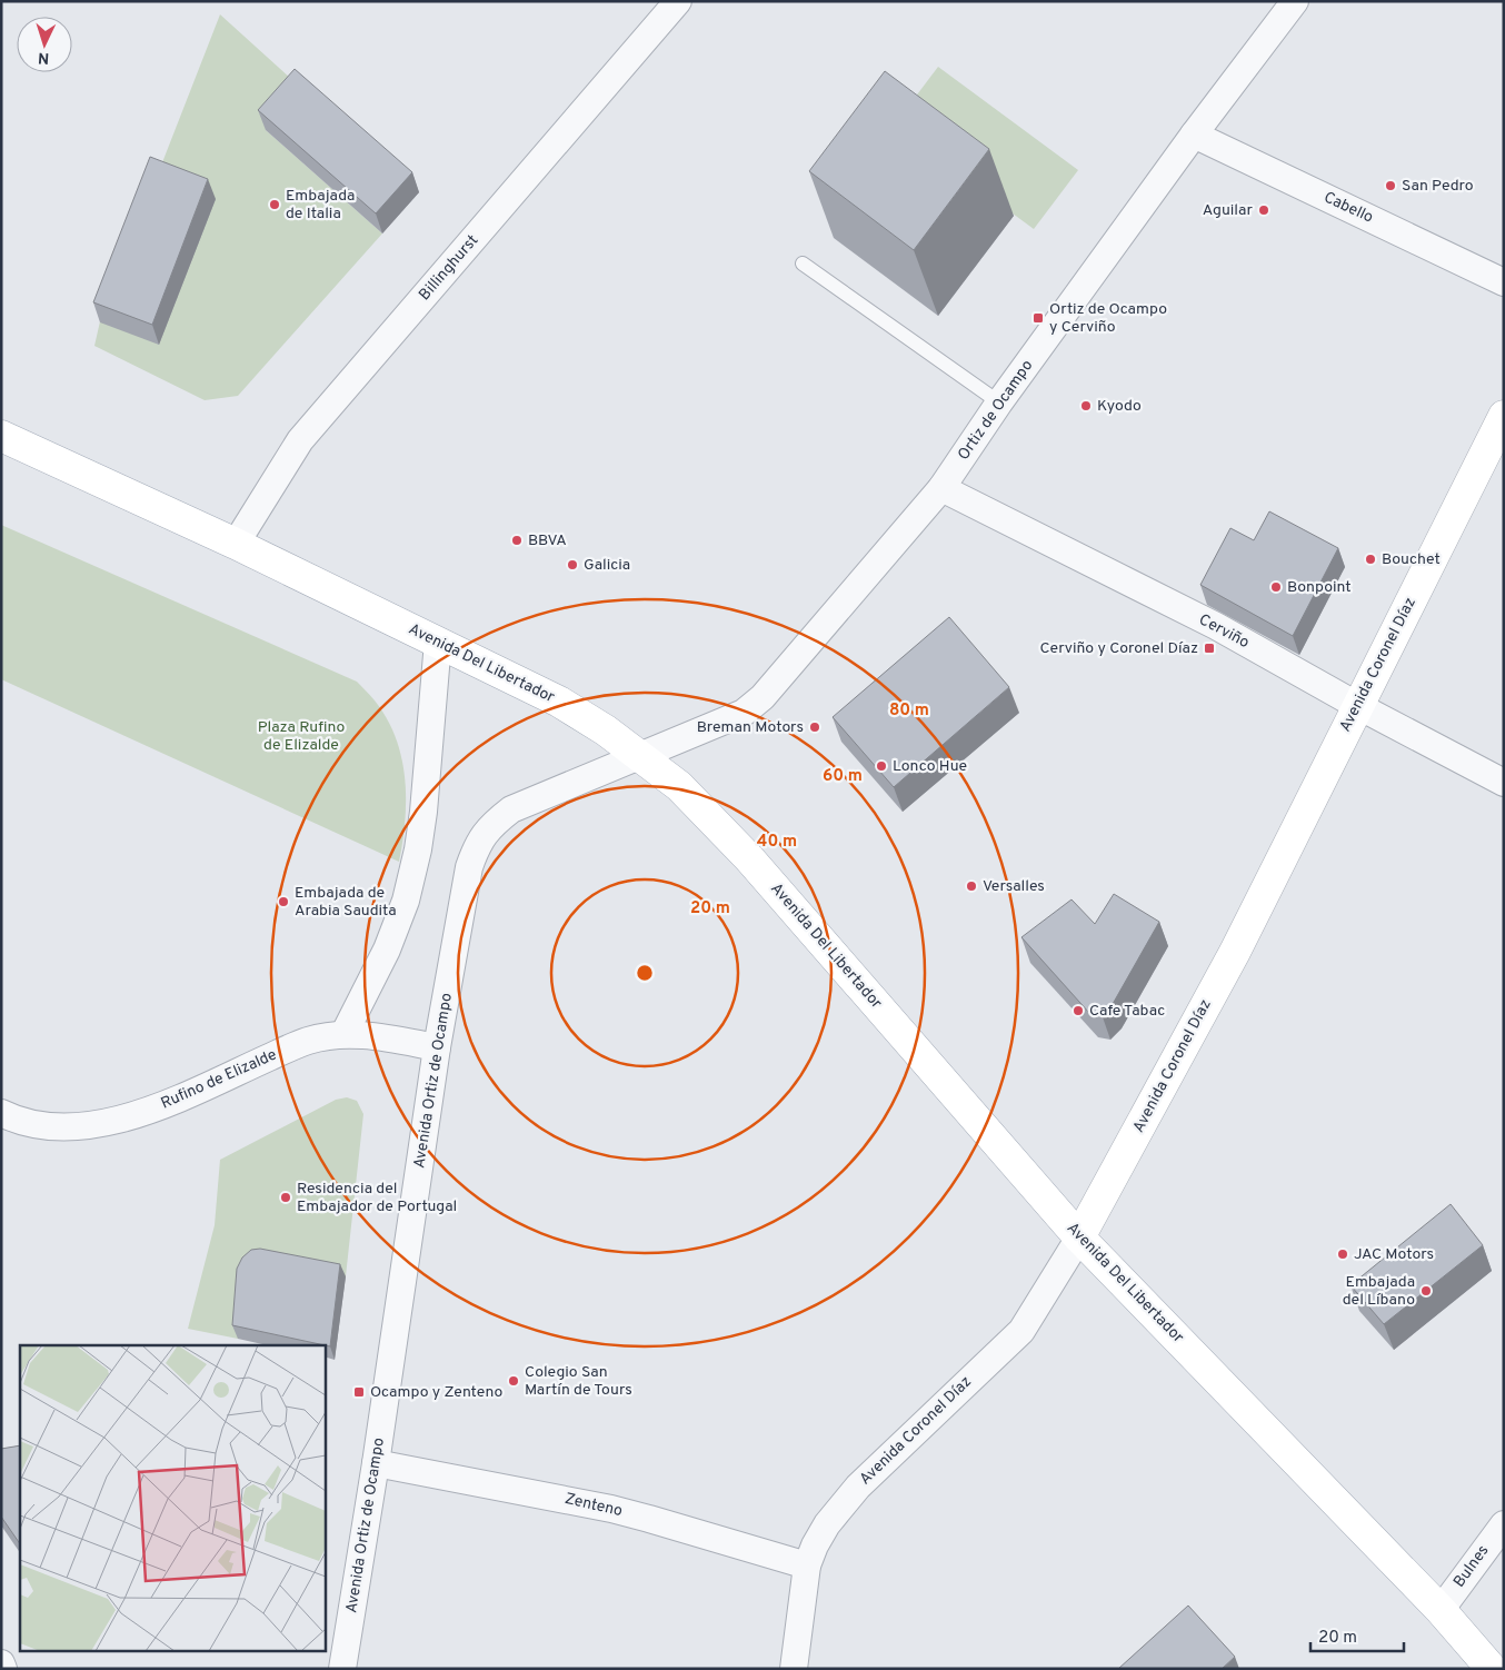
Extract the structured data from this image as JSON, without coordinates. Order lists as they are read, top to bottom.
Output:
{
  "streets": {
    "main road": ["Avenida Del Libertador", "Avenida Coronel Díaz"],
    "street": [
      "Cabello",
      "Billinghurst",
      "Ortiz de Ocampo",
      "Cerviño",
      "Rufino de Elizalde",
      "Avenida Ortiz de Ocampo",
      "Zenteno",
      "Bulnes"
    ]
  },
  "crossings": [
    ["Cabello", "Ortiz de Ocampo"],
    ["Billinghurst", "Avenida Del Libertador"],
    ["Ortiz de Ocampo", "Cerviño"],
    ["Ortiz de Ocampo", "Avenida Del Libertador"],
    ["Ortiz de Ocampo", "Avenida Ortiz de Ocampo"],
    ["Cerviño", "Avenida Coronel Díaz"],
    ["Avenida Del Libertador", "Avenida Coronel Díaz"],
    ["Avenida Del Libertador", "Avenida Ortiz de Ocampo"],
    ["Avenida Del Libertador", "Bulnes"],
    ["Avenida Coronel Díaz", "Zenteno"],
    ["Rufino de Elizalde", "Avenida Ortiz de Ocampo"],
    ["Avenida Ortiz de Ocampo", "Zenteno"]
  ],
  "parks": ["Plaza Rufino de Elizalde"],
  "places": {
    "other": [
      "San Pedro",
      "Embajada de Italia",
      "Aguilar",
      "Kyodo",
      "BBVA",
      "Bouchet",
      "Galicia",
      "Bonpoint",
      "Breman Motors",
      "Lonco Hue",
      "Versalles",
      "Embajada de Arabia Saudita",
      "Cafe Tabac",
      "Residencia del Embajador de Portugal",
      "JAC Motors",
      "Embajada del Líbano",
      "Colegio San Martín de Tours"
    ],
    "transit": ["Ortiz de Ocampo y Cerviño", "Cerviño y Coronel Díaz", "Ocampo y Zenteno"]
  },
  "scale_bar": "20 m",
  "north": "bottom",
  "rings": [
    "80 m",
    "60 m",
    "40 m",
    "20 m"
  ]
}
